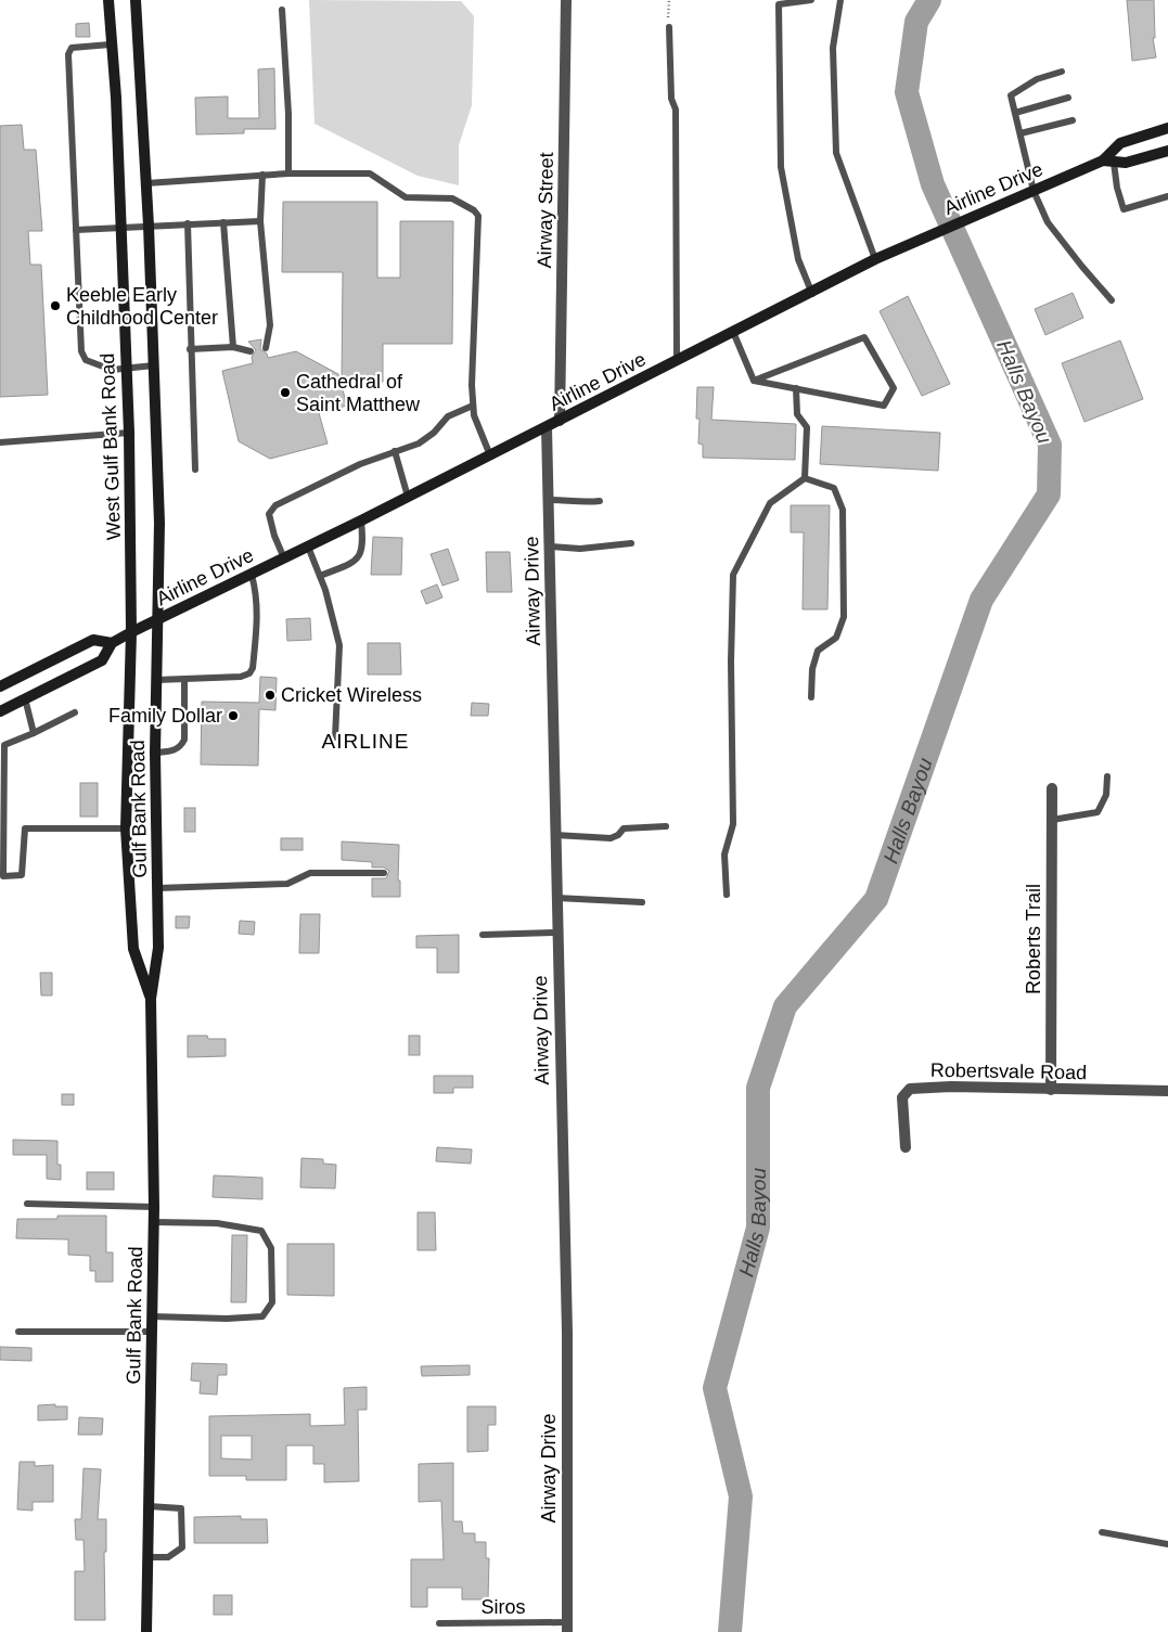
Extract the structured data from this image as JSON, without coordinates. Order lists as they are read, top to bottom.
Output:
{
  "streets": {
    "main road": ["Airline Drive", "West Gulf Bank Road", "Gulf Bank Road"],
    "street": [
      "Airway Street",
      "Airway Drive",
      "Roberts Trail",
      "Robertsvale Road"
    ],
    "lane": ["Siros"]
  },
  "crossings": [
    ["Airline Drive", "Airway Street"],
    ["Airline Drive", "West Gulf Bank Road"],
    ["Airline Drive", "Airway Drive"],
    ["Airline Drive", "Gulf Bank Road"],
    ["West Gulf Bank Road", "Gulf Bank Road"],
    ["Airway Drive", "Siros"],
    ["Roberts Trail", "Robertsvale Road"]
  ],
  "districts": ["AIRLINE"],
  "water": ["Halls Bayou"],
  "places": [
    "Keeble Early Childhood Center",
    "Cathedral of Saint Matthew",
    "Cricket Wireless",
    "Family Dollar"
  ]
}
